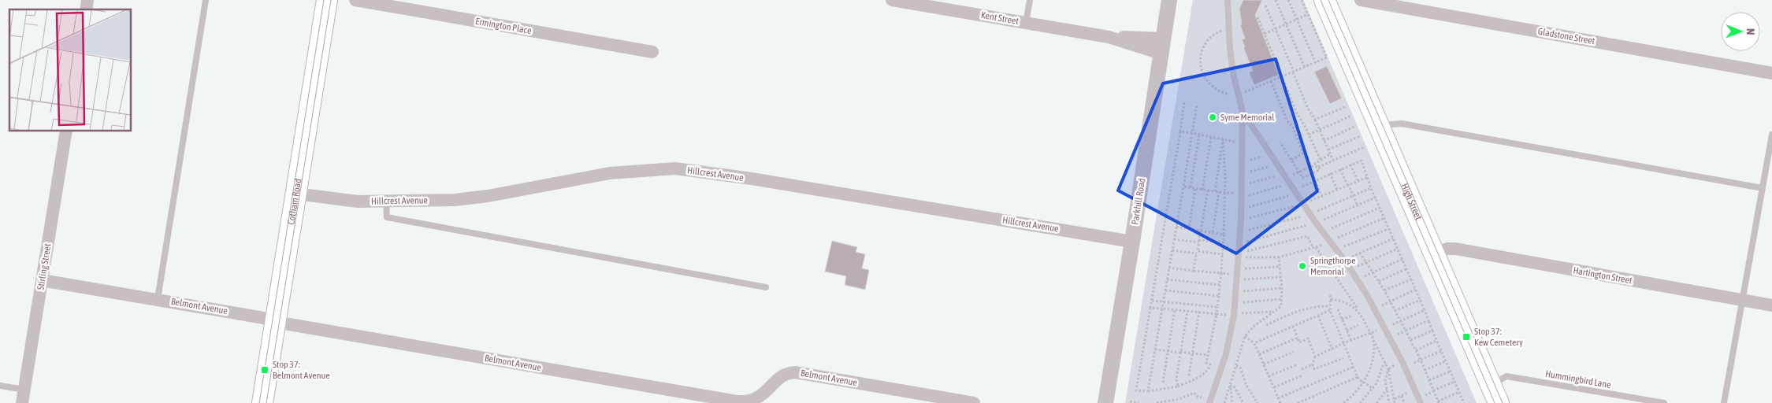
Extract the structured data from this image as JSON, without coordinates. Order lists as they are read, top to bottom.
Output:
{
  "streets": {
    "main road": ["Cotham Road", "High Street"],
    "street": [
      "Kent Street",
      "Ermington Place",
      "Gladstone Street",
      "Hillcrest Avenue",
      "Parkhill Road",
      "Stirling Street",
      "Hartington Street",
      "Belmont Avenue"
    ],
    "lane": ["Hummingbird Lane"]
  },
  "crossings": [
    ["Kent Street", "Parkhill Road"],
    ["Hillcrest Avenue", "Cotham Road"],
    ["Hillcrest Avenue", "Parkhill Road"],
    ["Cotham Road", "Belmont Avenue"],
    ["High Street", "Hartington Street"],
    ["High Street", "Hummingbird Lane"],
    ["Stirling Street", "Belmont Avenue"]
  ],
  "places": {
    "other": ["Syme Memorial", "Springthorpe Memorial"],
    "transit": ["Stop 37: Kew Cemetery", "Stop 37: Belmont Avenue"]
  },
  "north": "right"
}
